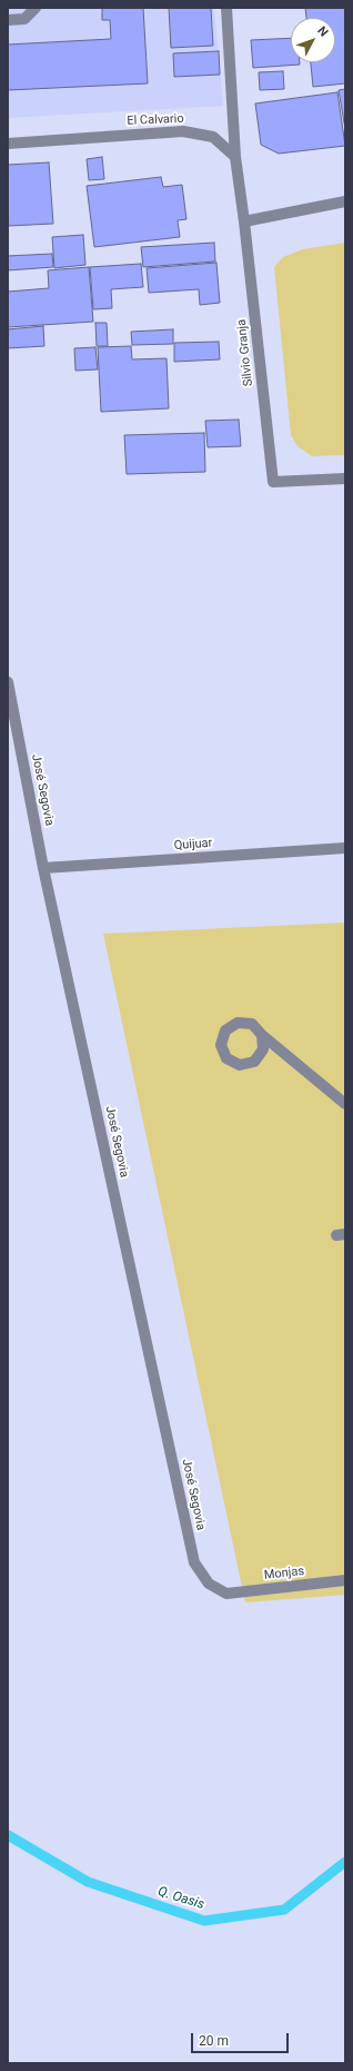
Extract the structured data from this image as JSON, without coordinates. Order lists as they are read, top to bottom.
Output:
{
  "streets": {
    "street": [
      "El Calvario",
      "Silvio Granja",
      "José Segovia",
      "Quijuar",
      "Monjas"
    ]
  },
  "crossings": [
    ["José Segovia", "Quijuar"],
    ["José Segovia", "Monjas"]
  ],
  "water": ["Q. Oasis"],
  "scale_bar": "20 m",
  "north": "top right"
}
